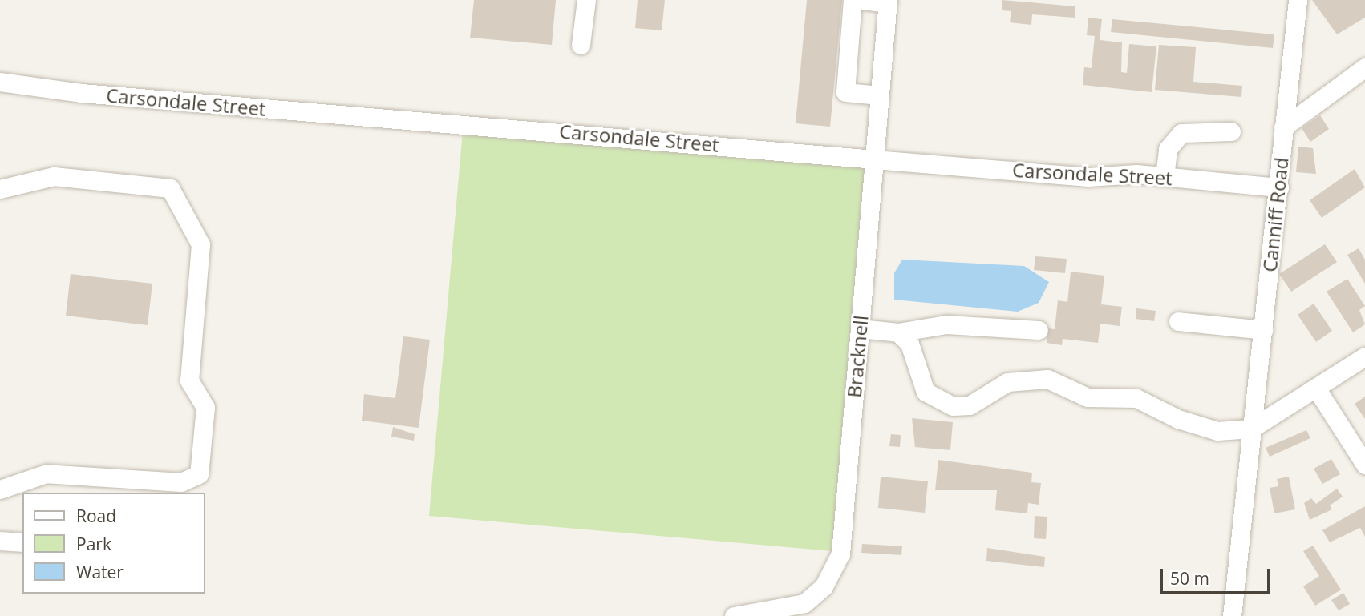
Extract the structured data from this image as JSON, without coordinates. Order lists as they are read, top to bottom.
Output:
{
  "streets": {
    "street": ["Carsondale Street", "Canniff Road", "Bracknell"]
  },
  "crossings": [
    ["Carsondale Street", "Canniff Road"],
    ["Carsondale Street", "Bracknell"]
  ],
  "legend": ["Road", "Park", "Water"],
  "scale_bar": "50 m"
}
